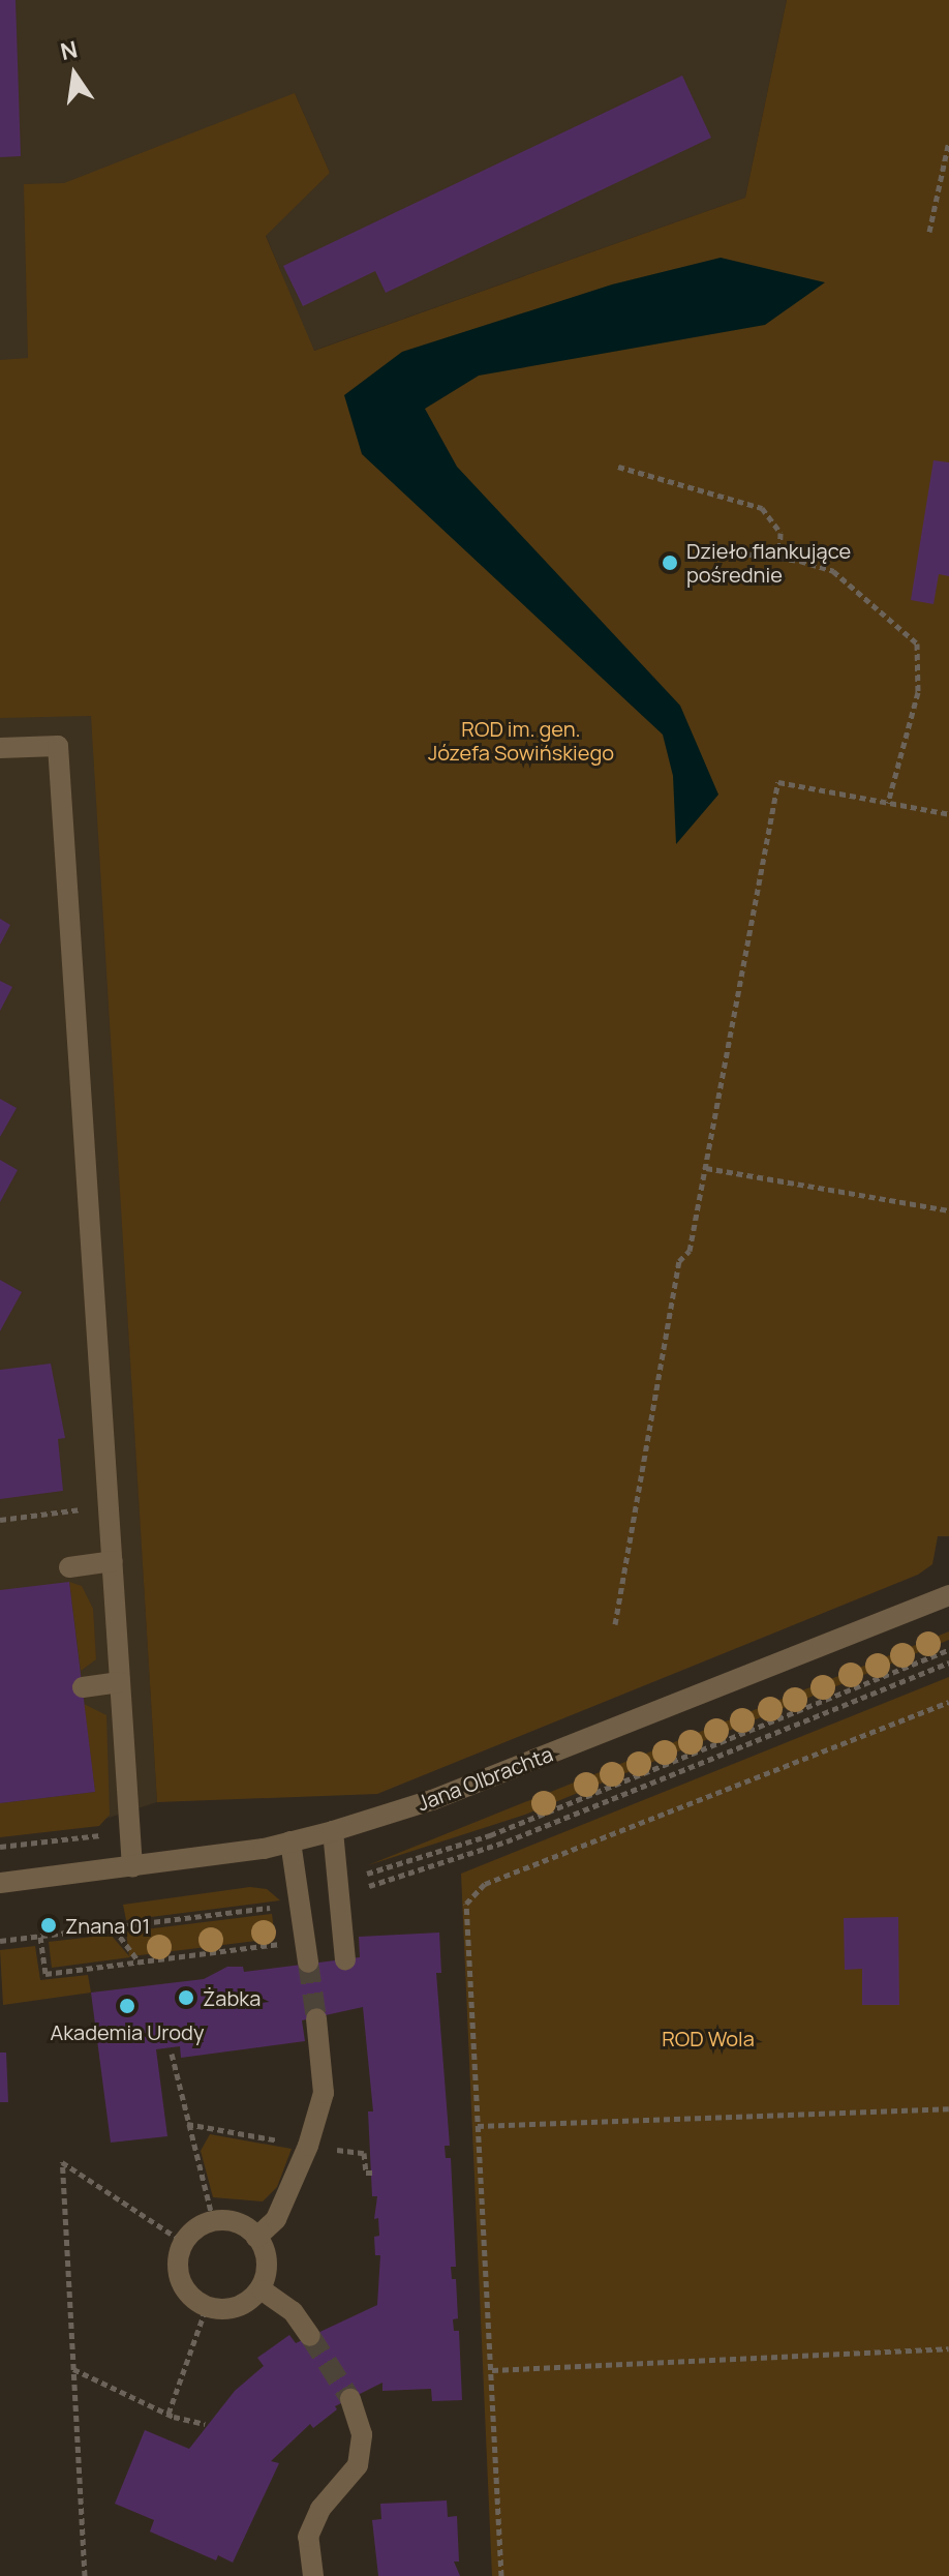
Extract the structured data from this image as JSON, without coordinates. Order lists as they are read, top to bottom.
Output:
{
  "streets": {
    "street": ["Jana Olbrachta"]
  },
  "parks": ["ROD im. gen. Józefa Sowińskiego", "ROD Wola"],
  "places": [
    "Dzieło flankujące pośrednie",
    "Znana 01",
    "Żabka",
    "Akademia Urody"
  ],
  "north": "top"
}
